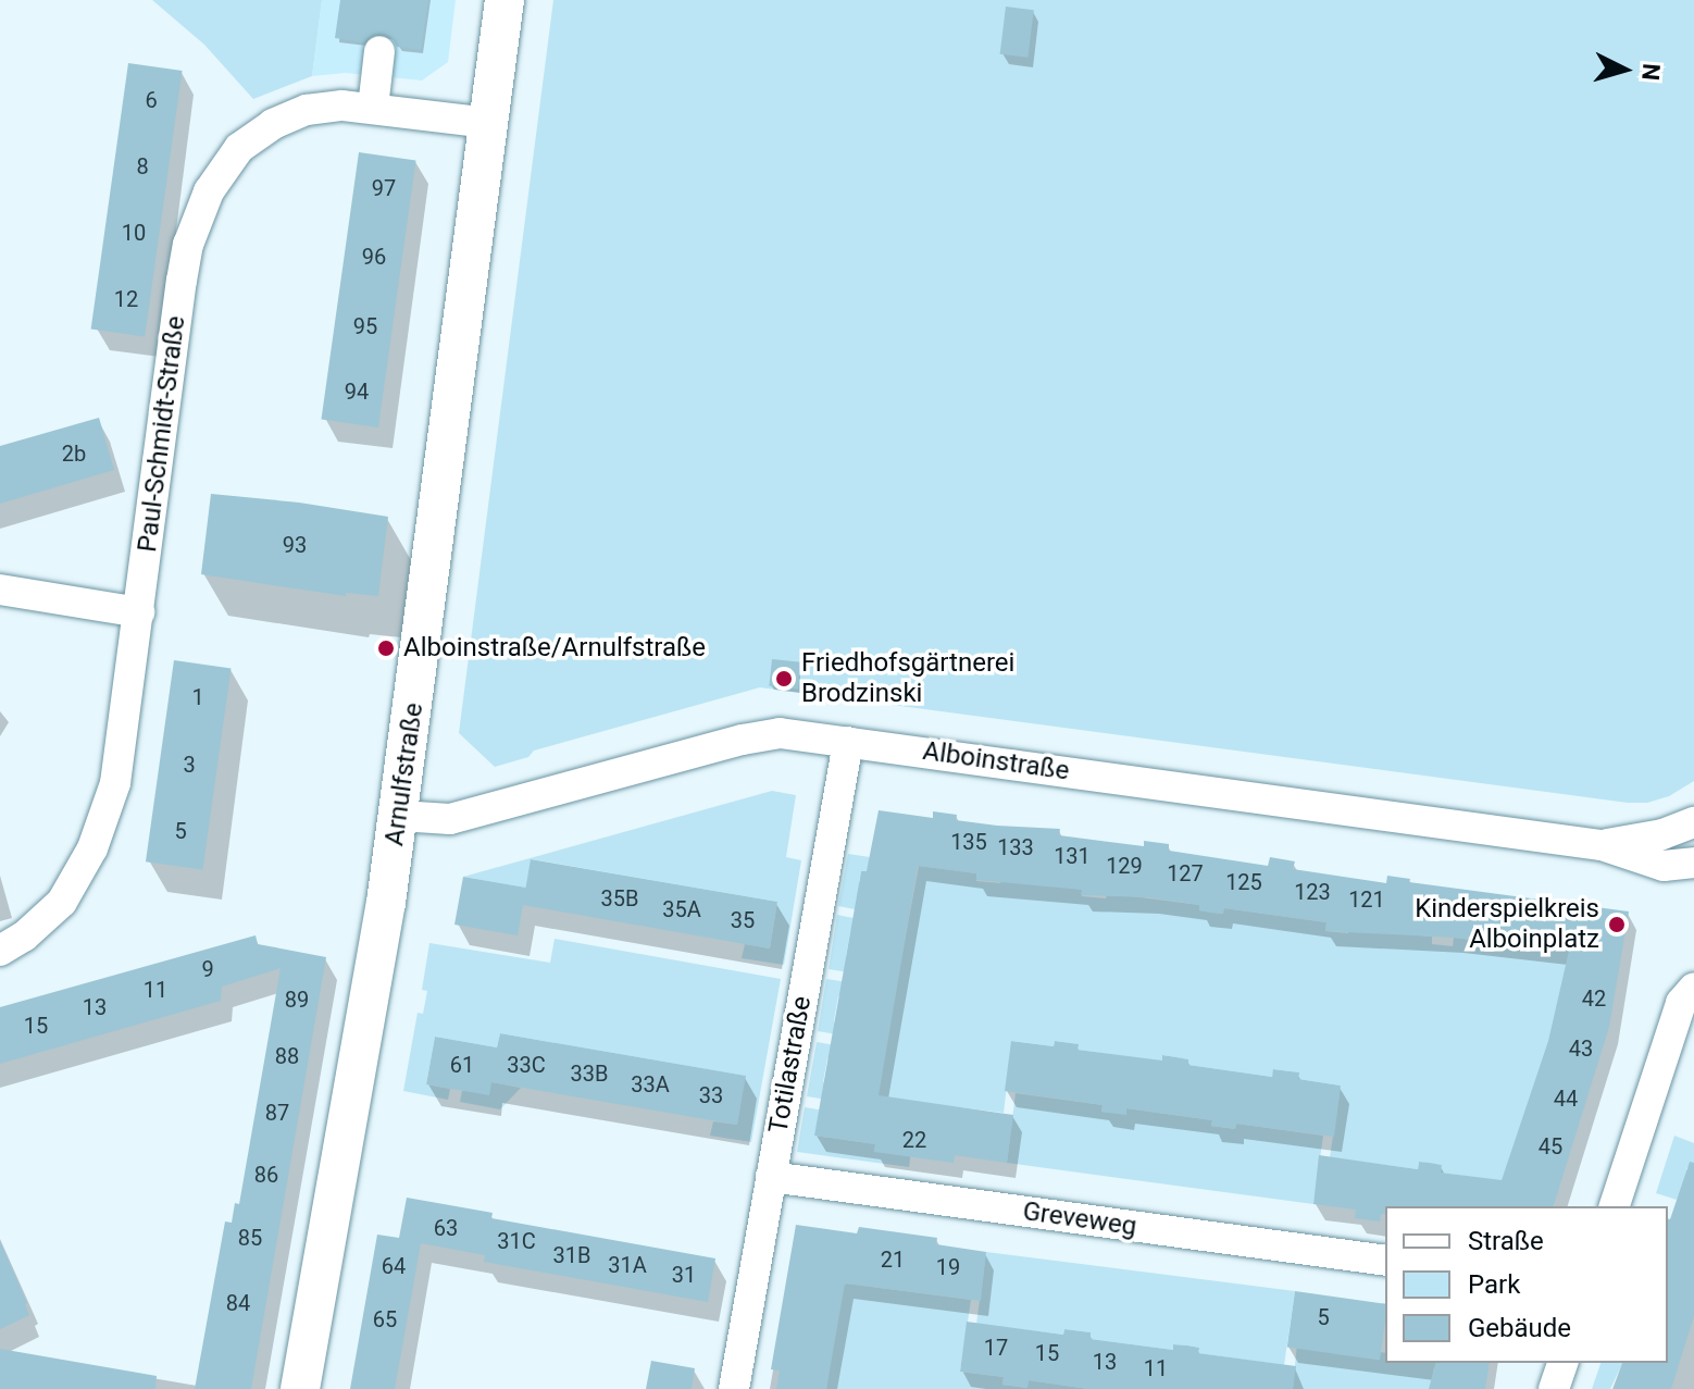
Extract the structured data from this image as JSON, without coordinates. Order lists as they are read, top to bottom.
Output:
{
  "streets": {
    "main road": ["Arnulfstraße"],
    "street": [
      "Paul-Schmidt-Straße",
      "Alboinstraße",
      "Totilastraße",
      "Greveweg"
    ]
  },
  "crossings": [
    ["Paul-Schmidt-Straße", "Arnulfstraße"],
    ["Alboinstraße", "Arnulfstraße"],
    ["Alboinstraße", "Totilastraße"],
    ["Totilastraße", "Greveweg"]
  ],
  "places": ["Alboinstraße/Arnulfstraße", "Friedhofsgärtnerei Brodzinski", "Kinderspielkreis Alboinplatz"],
  "house_numbers": [
    "6",
    "8",
    "97",
    "10",
    "96",
    "12",
    "95",
    "94",
    "2b",
    "93",
    "1",
    "3",
    "5",
    "135",
    "133",
    "131",
    "129",
    "127",
    "125",
    "123",
    "35B",
    "121",
    "35A",
    "35",
    "9",
    "11",
    "42",
    "89",
    "13",
    "15",
    "43",
    "88",
    "61",
    "33C",
    "33B",
    "33A",
    "33",
    "44",
    "87",
    "22",
    "45",
    "86",
    "63",
    "85",
    "31C",
    "31B",
    "21",
    "31A",
    "64",
    "19",
    "31",
    "84",
    "5",
    "65",
    "17",
    "15",
    "13",
    "11"
  ],
  "legend": ["Straße", "Park", "Gebäude"],
  "north": "right"
}
